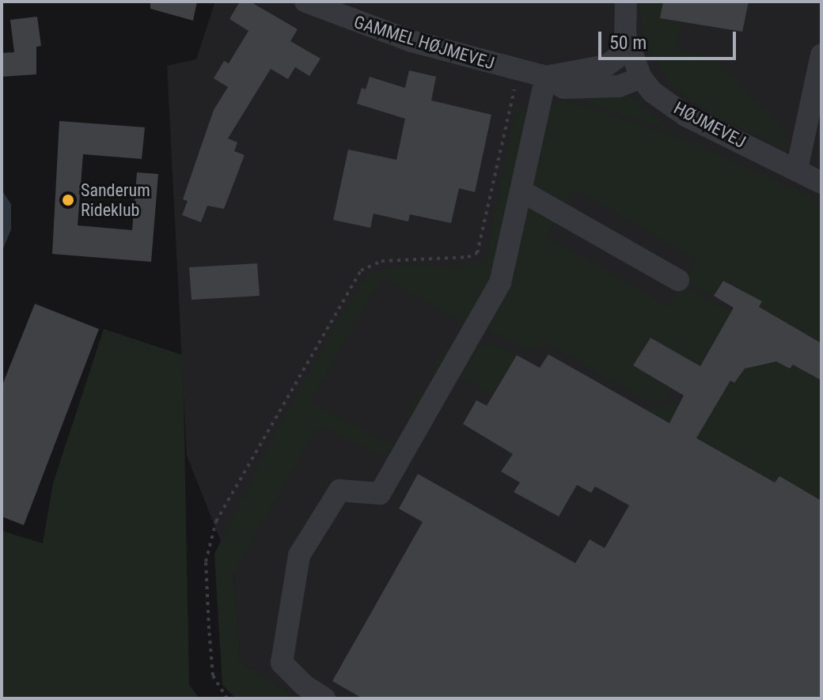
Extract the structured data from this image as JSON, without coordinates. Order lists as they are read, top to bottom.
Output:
{
  "streets": {
    "street": ["GAMMEL HØJMEVEJ", "HØJMEVEJ"]
  },
  "crossings": [
    ["GAMMEL HØJMEVEJ", "HØJMEVEJ"]
  ],
  "places": ["Sanderum Rideklub"],
  "scale_bar": "50 m"
}
